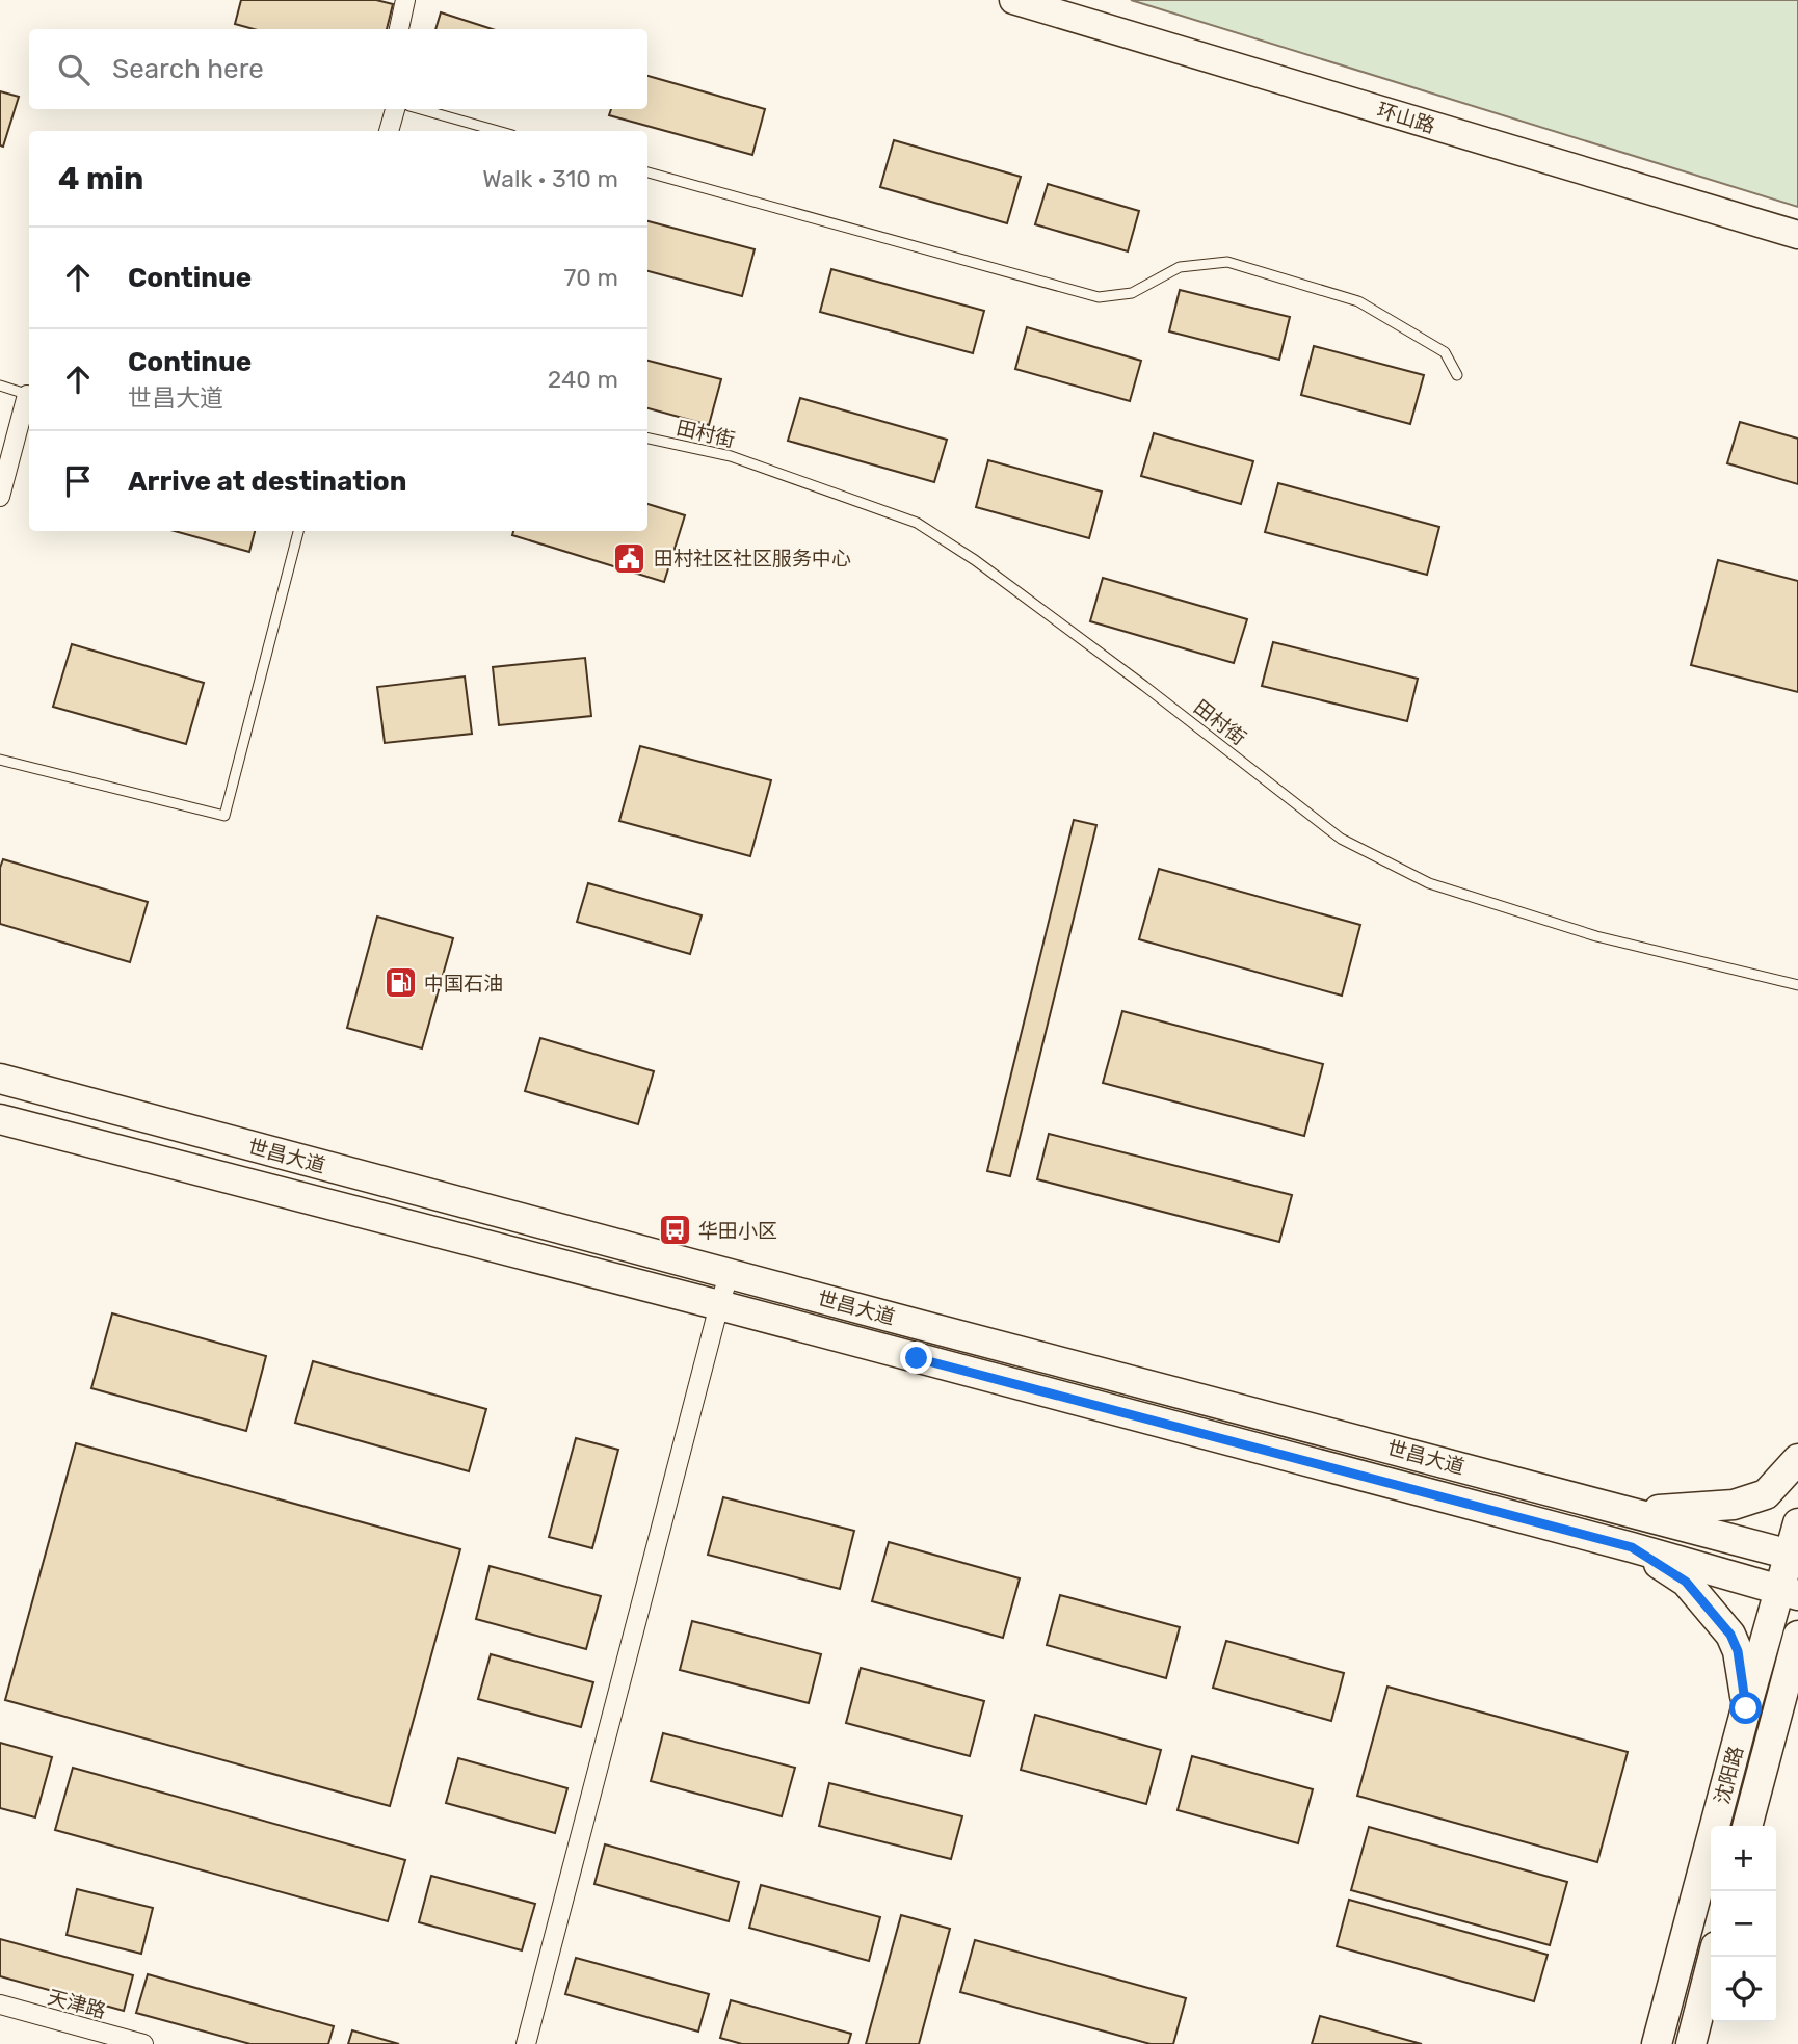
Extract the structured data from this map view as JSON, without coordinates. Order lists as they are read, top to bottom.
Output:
{
  "streets": {
    "main road": ["环山路", "世昌大道", "沈阳路"],
    "street": ["天津路"],
    "lane": ["田村街"]
  },
  "crossings": [
    ["世昌大道", "沈阳路"]
  ],
  "places": {
    "public building": ["田村社区社区服务中心"],
    "fuel station": ["中国石油"],
    "bus stop": ["华田小区"]
  },
  "page": {
    "search": "Search here",
    "heading": ["4 min", "Walk · 310 m"],
    "list": [
      ["Continue", "70 m"],
      ["Continue", "世昌大道", "240 m"],
      "Arrive at destination"
    ],
    "map_buttons": ["+", "−"]
  }
}
